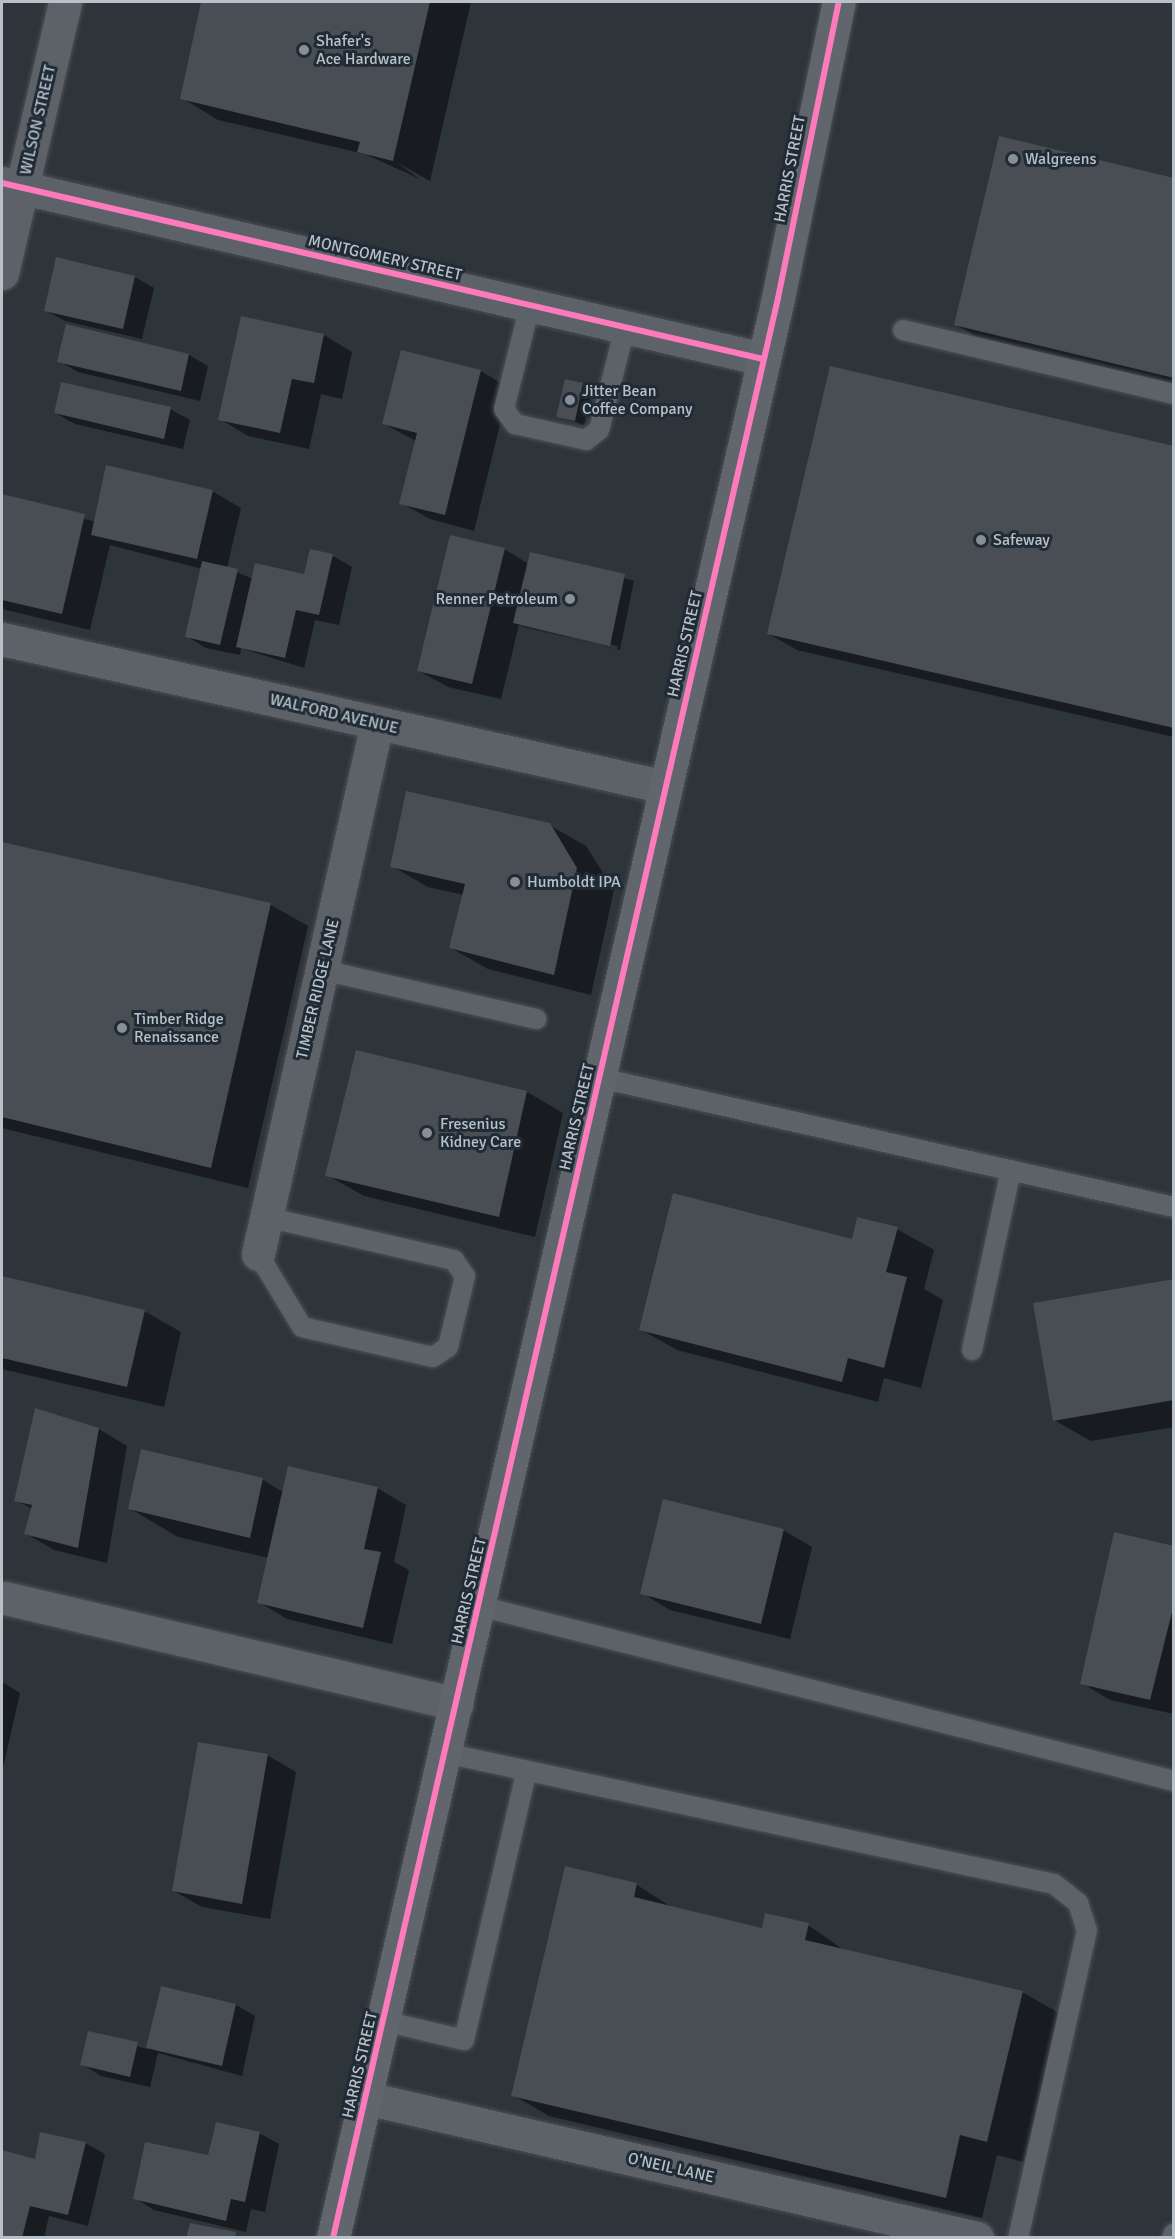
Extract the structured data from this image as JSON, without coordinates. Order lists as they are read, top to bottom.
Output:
{
  "streets": {
    "main road": ["HARRIS STREET"],
    "street": [
      "WILSON STREET",
      "MONTGOMERY STREET",
      "WALFORD AVENUE",
      "TIMBER RIDGE LANE",
      "O'NEIL LANE"
    ]
  },
  "crossings": [
    ["WILSON STREET", "MONTGOMERY STREET"],
    ["HARRIS STREET", "MONTGOMERY STREET"],
    ["HARRIS STREET", "WALFORD AVENUE"],
    ["HARRIS STREET", "O'NEIL LANE"],
    ["WALFORD AVENUE", "TIMBER RIDGE LANE"]
  ],
  "places": [
    "Shafer's Ace Hardware",
    "Walgreens",
    "Jitter Bean Coffee Company",
    "Safeway",
    "Renner Petroleum",
    "Humboldt IPA",
    "Timber Ridge Renaissance",
    "Fresenius Kidney Care"
  ]
}
